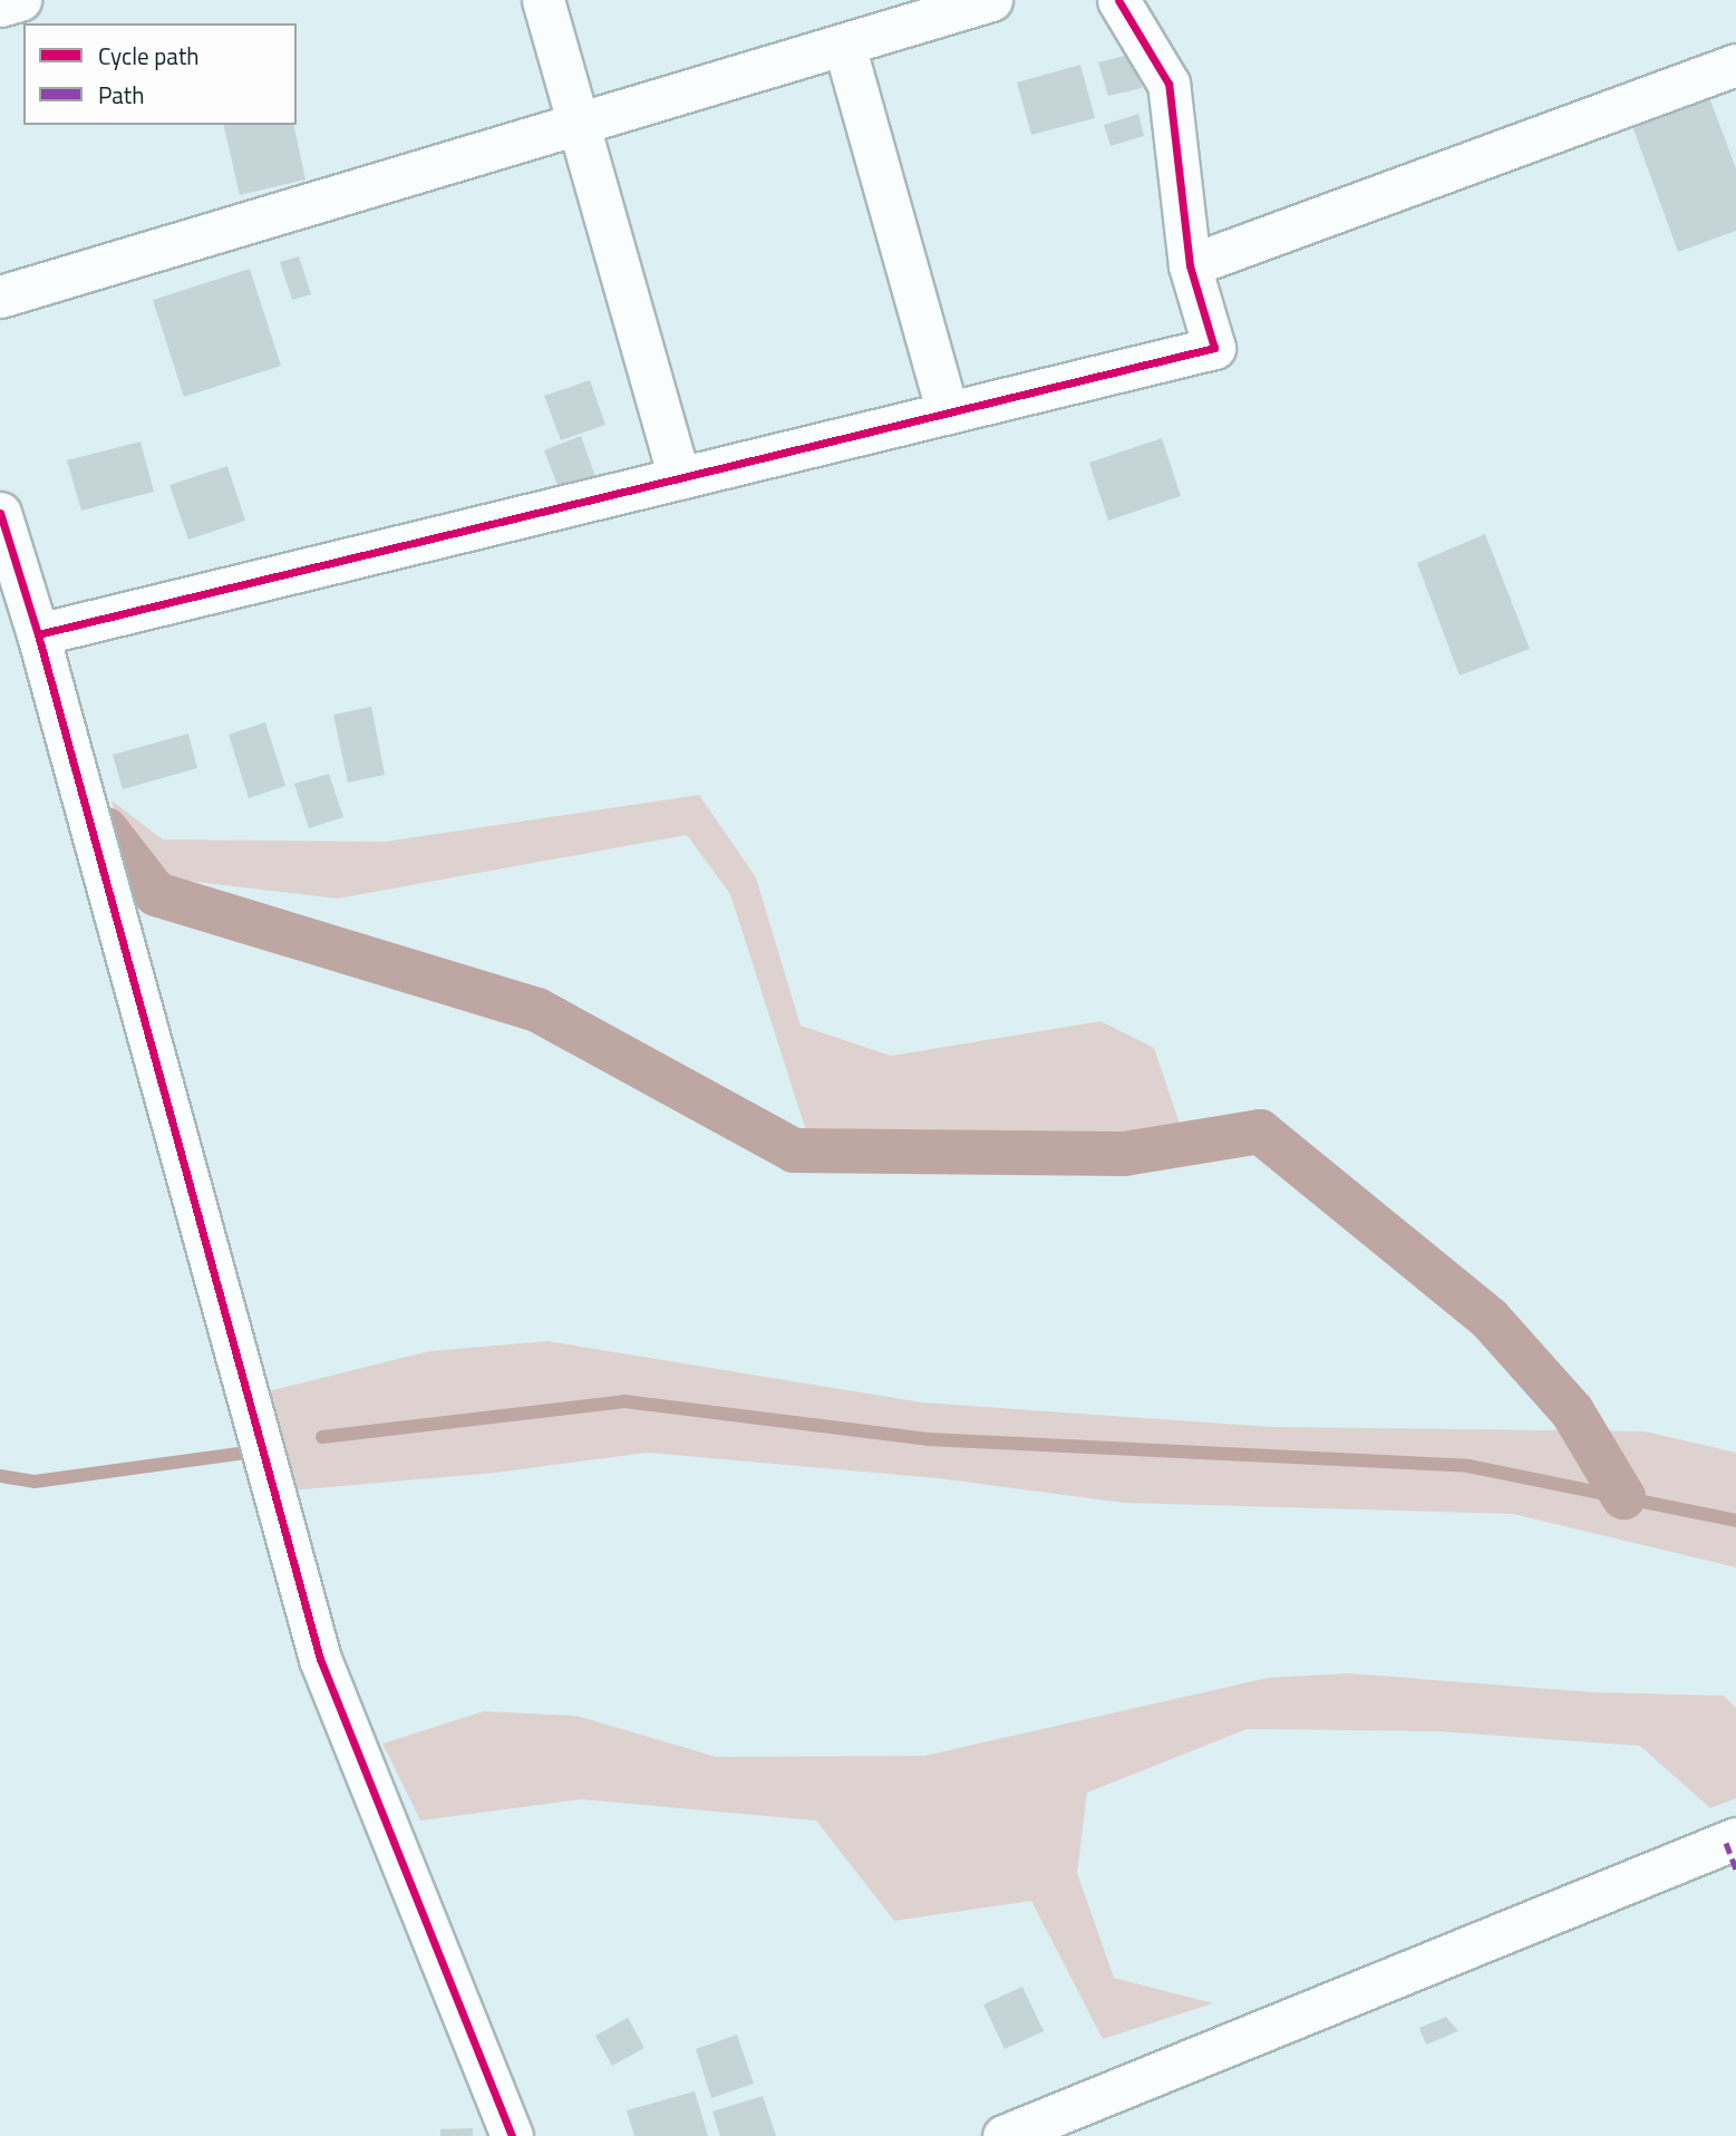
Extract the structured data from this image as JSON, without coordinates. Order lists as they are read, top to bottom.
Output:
{
  "legend": ["Cycle path", "Path"]
}
